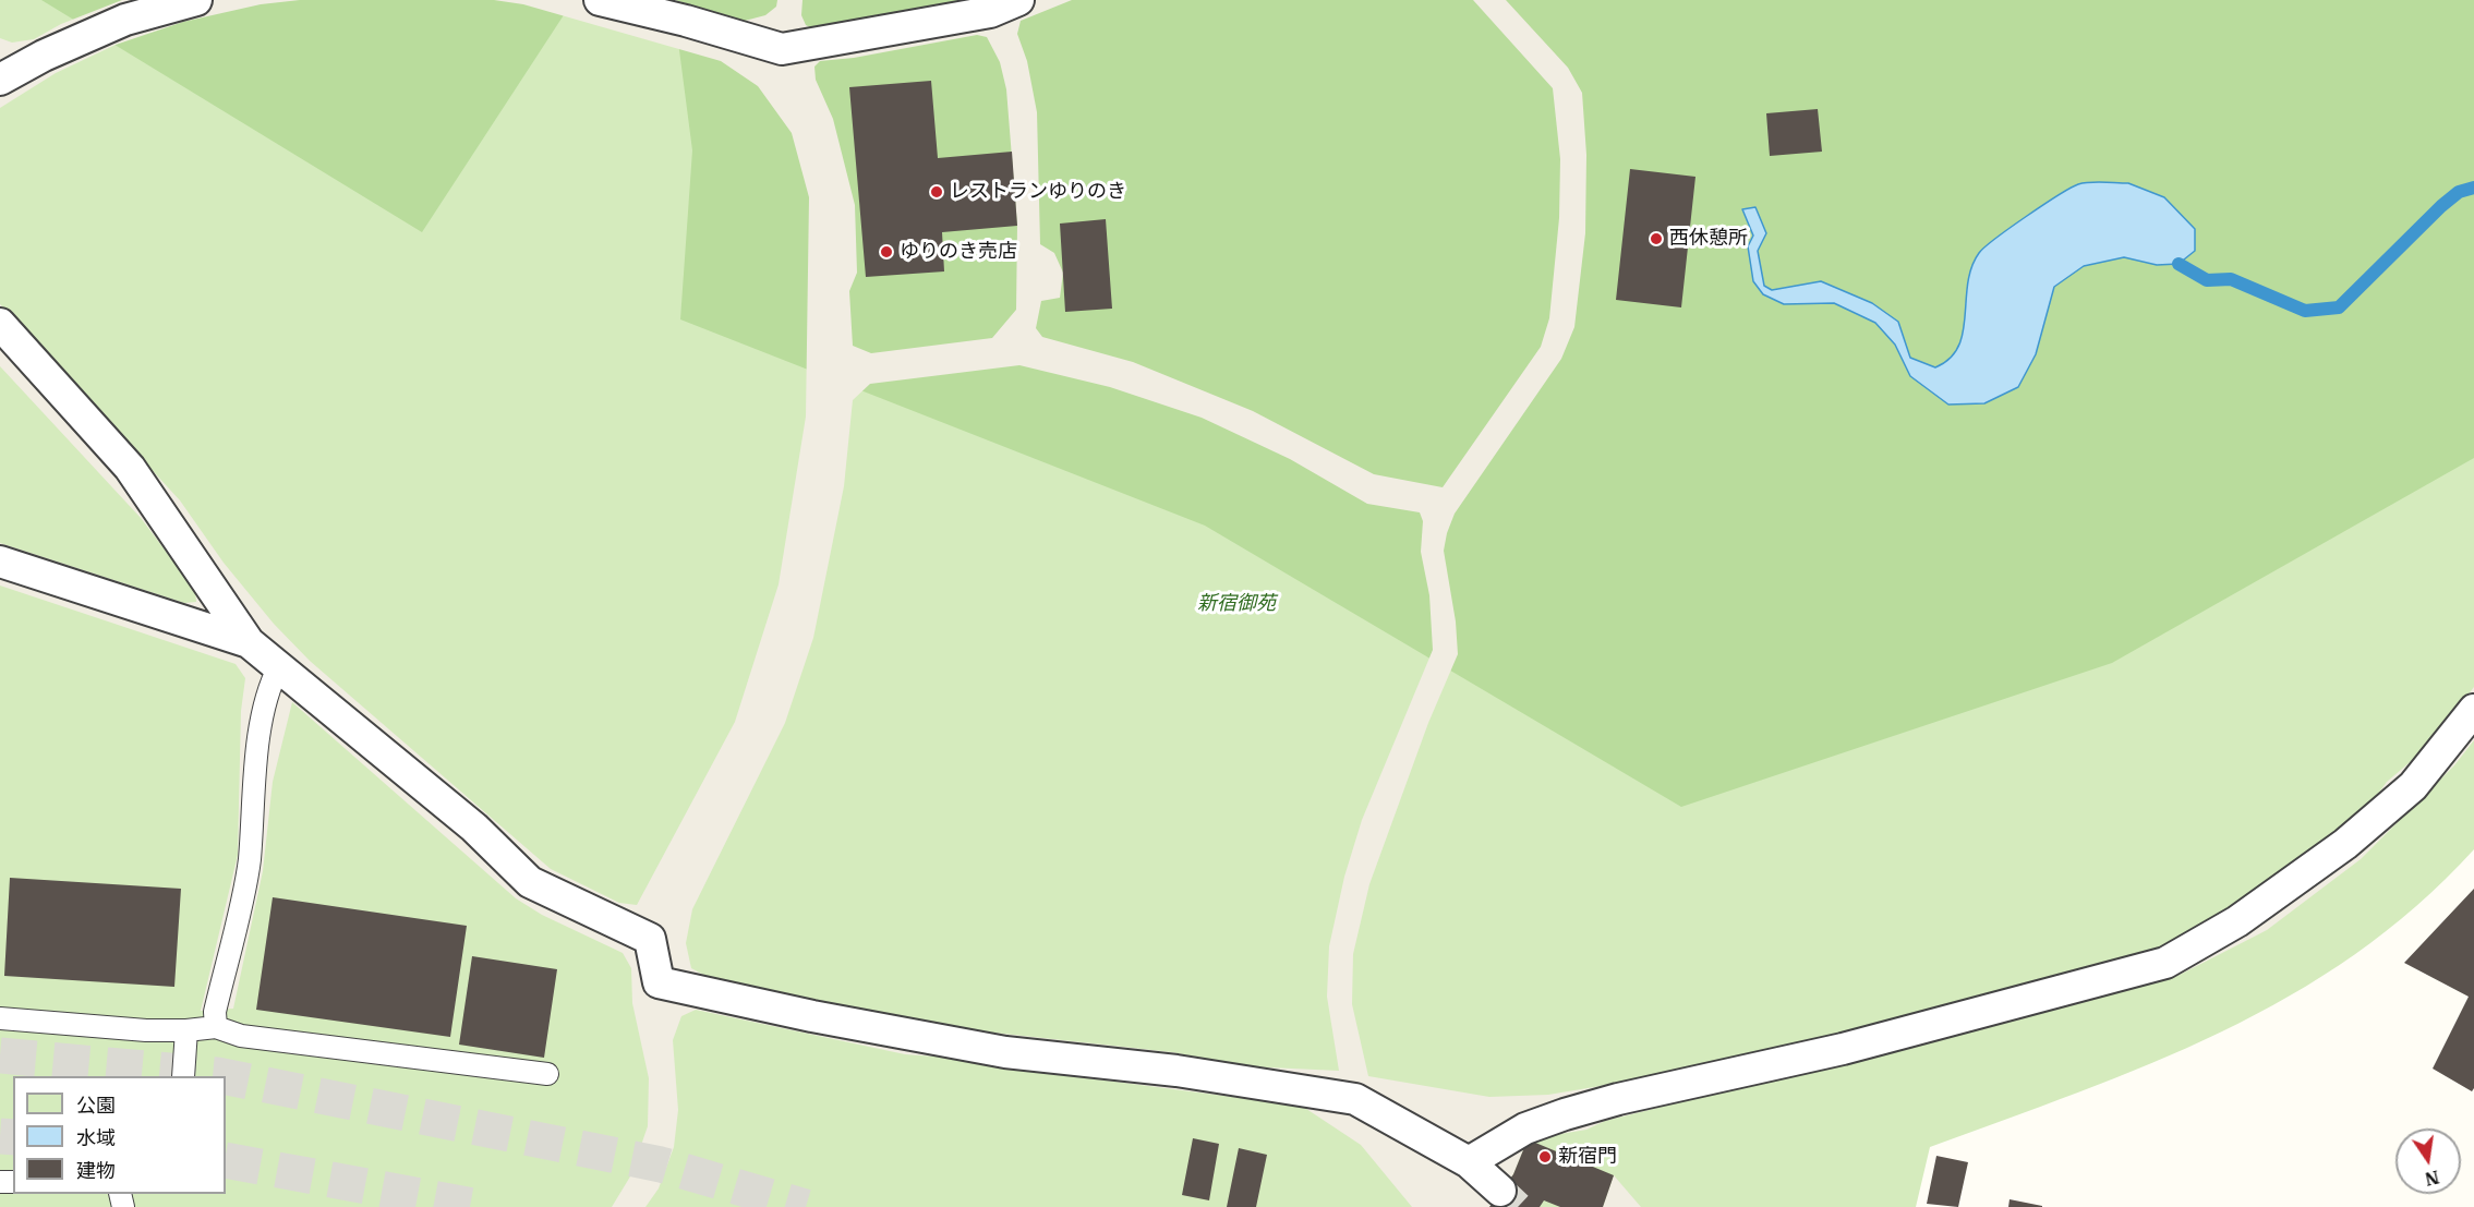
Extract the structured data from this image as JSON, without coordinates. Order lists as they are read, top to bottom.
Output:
{
  "parks": ["新宿御苑"],
  "places": [
    "レストランゆりのき",
    "西休憩所",
    "ゆりのき売店",
    "新宿門"
  ],
  "legend": ["公園", "水域", "建物"],
  "north": "bottom"
}
